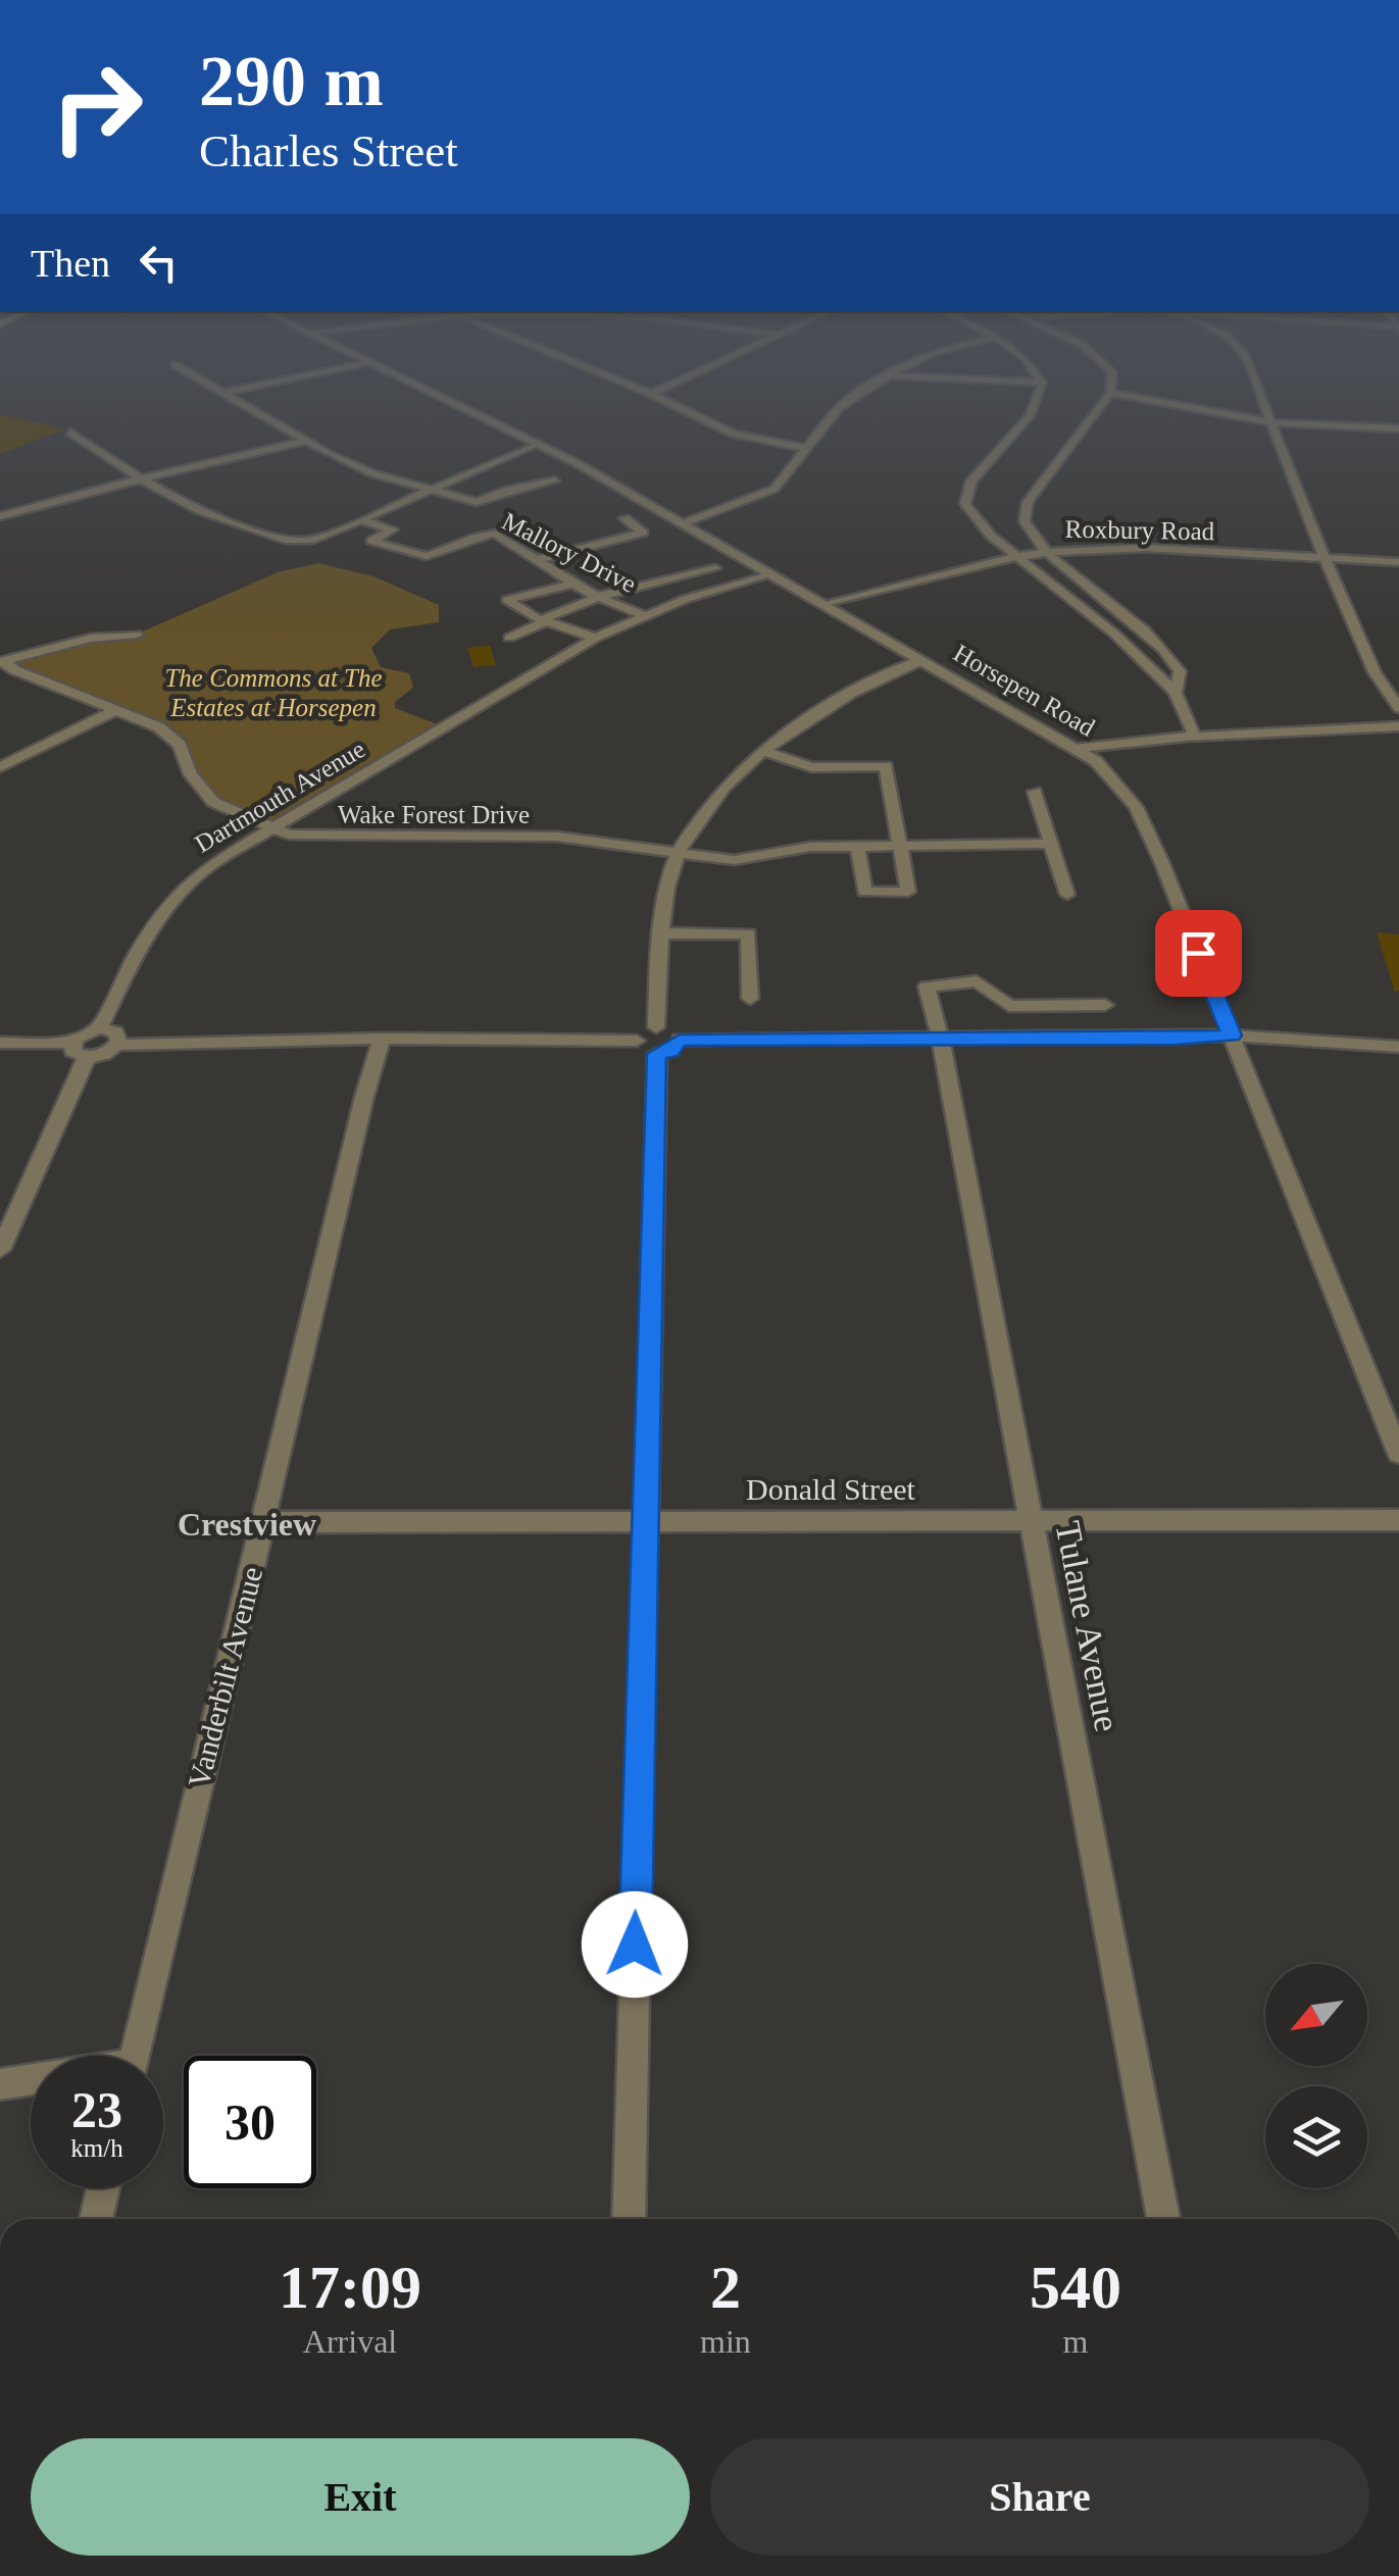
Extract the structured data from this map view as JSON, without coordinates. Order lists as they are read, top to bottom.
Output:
{
  "streets": {
    "street": [
      "Roxbury Road",
      "Mallory Drive",
      "Horsepen Road",
      "Dartmouth Avenue",
      "Wake Forest Drive",
      "Donald Street",
      "Tulane Avenue",
      "Vanderbilt Avenue"
    ]
  },
  "crossings": [
    ["Roxbury Road", "Horsepen Road"],
    ["Mallory Drive", "Dartmouth Avenue"],
    ["Horsepen Road", "Dartmouth Avenue"],
    ["Dartmouth Avenue", "Wake Forest Drive"],
    ["Donald Street", "Tulane Avenue"],
    ["Donald Street", "Vanderbilt Avenue"]
  ],
  "districts": ["Crestview"],
  "parks": ["The Commons at The Estates at Horsepen"],
  "north": "bottom left",
  "page": {
    "turn": ["290 m", "Charles Street"],
    "then": "Then",
    "speed": "23 km/h",
    "limit": "30",
    "eta": [
      "17:09",
      "Arrival",
      "2",
      "min",
      "540",
      "m"
    ],
    "buttons": ["Exit", "Share"]
  }
}
